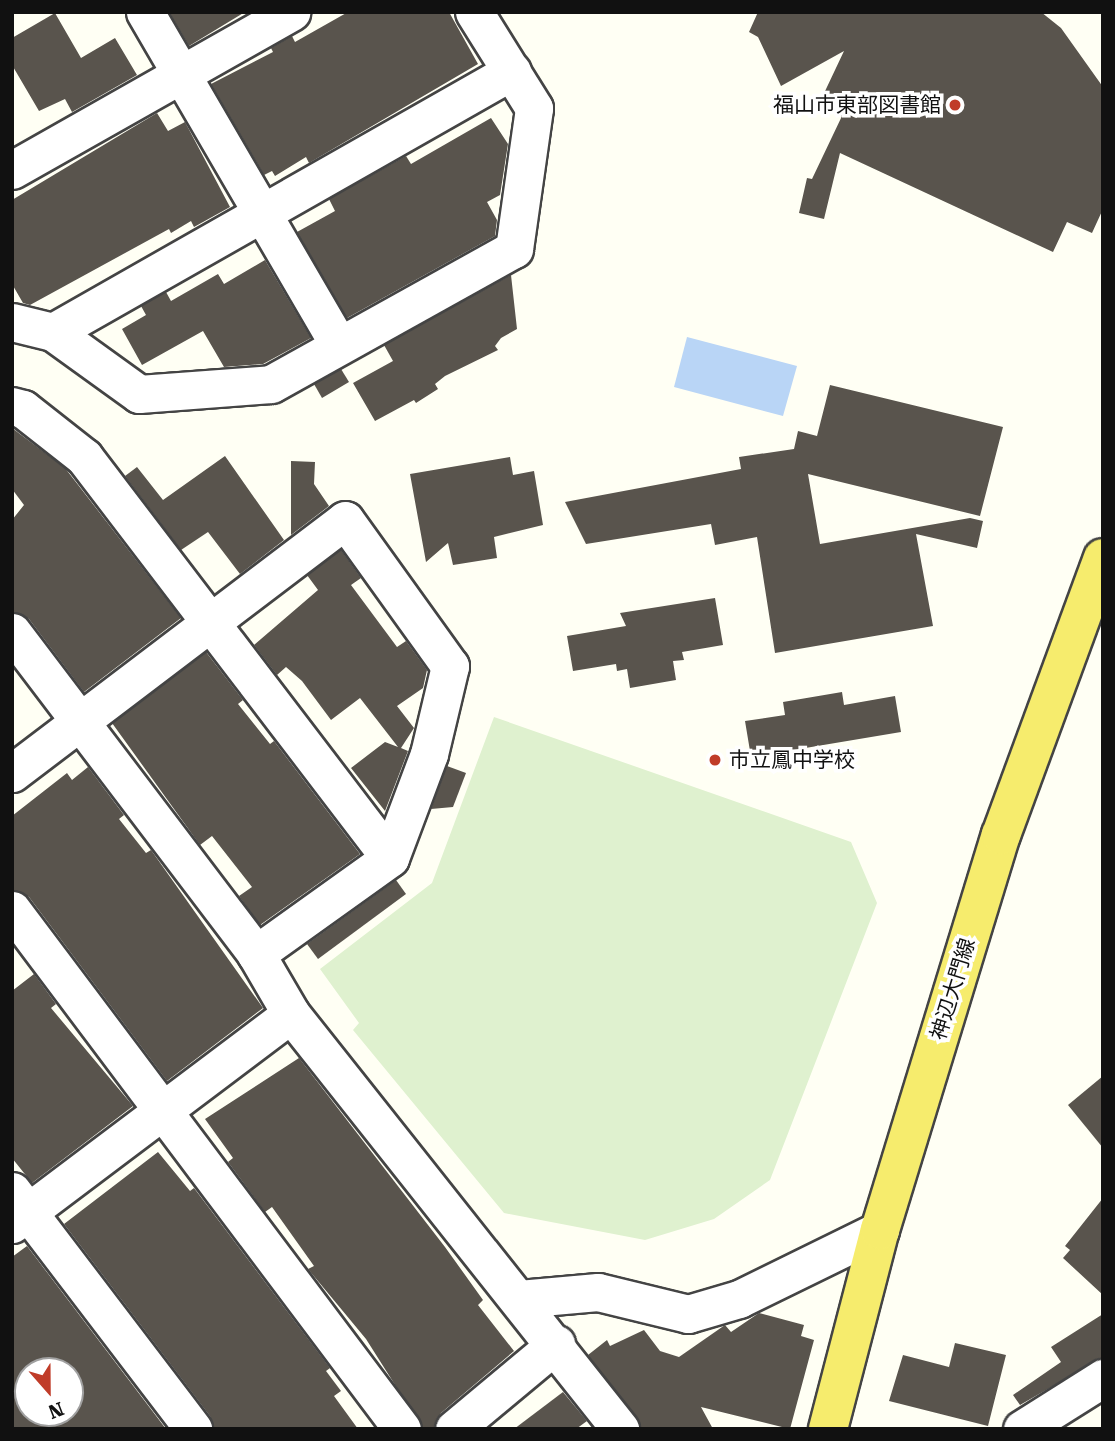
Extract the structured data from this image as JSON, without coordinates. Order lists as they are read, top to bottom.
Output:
{
  "streets": {
    "main road": ["神辺大門線"]
  },
  "places": ["福山市東部図書館", "市立鳳中学校"],
  "north": "bottom"
}
